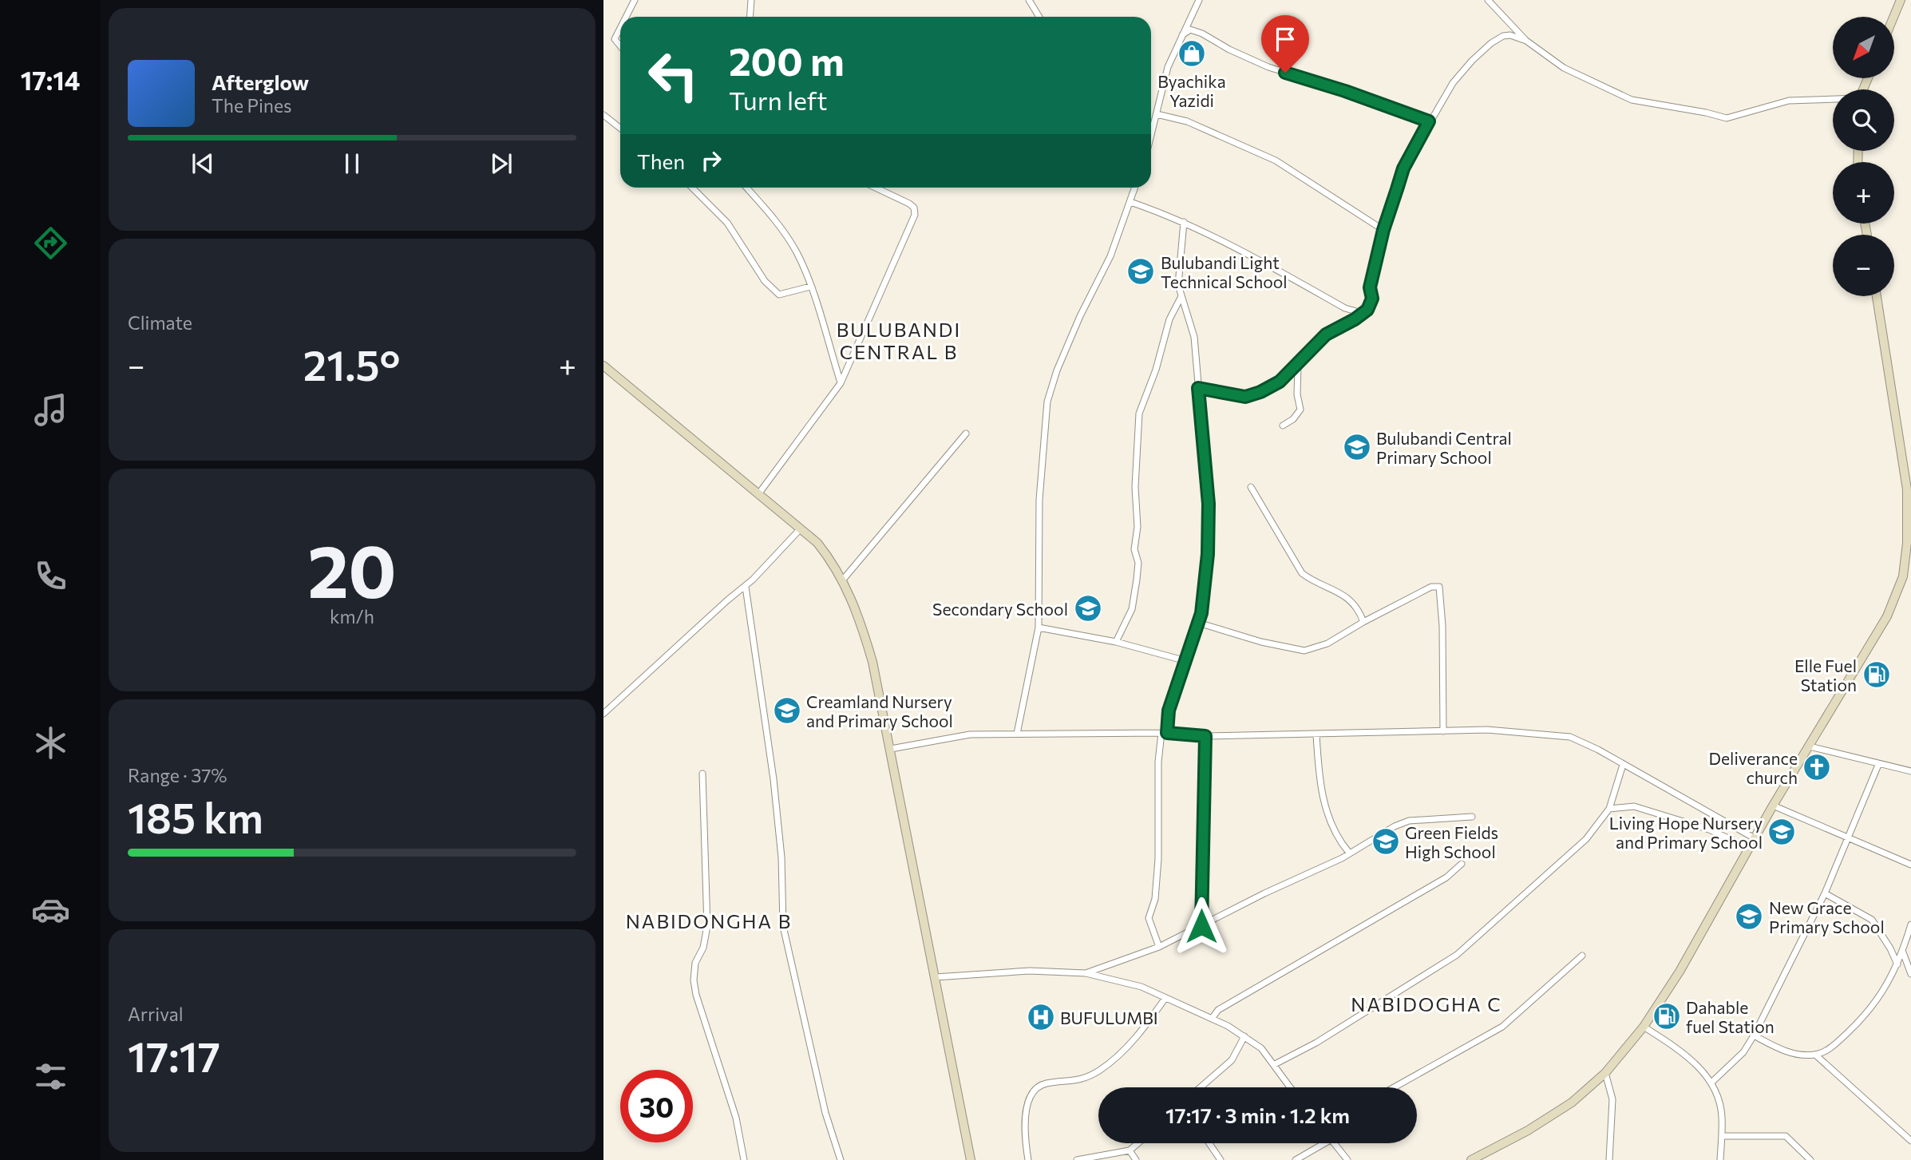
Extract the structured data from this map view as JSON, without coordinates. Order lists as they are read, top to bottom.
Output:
{
  "districts": ["BULUBANDI CENTRAL B", "NABIDONGHA B", "NABIDOGHA C"],
  "places": {
    "shop": ["Byachika Yazidi"],
    "school or university": [
      "Bulubandi Light Technical School",
      "Bulubandi Central Primary School",
      "Secondary School",
      "Creamland Nursery and Primary School",
      "Living Hope Nursery and Primary School",
      "Green Fields High School",
      "New Grace Primary School"
    ],
    "fuel station": ["Elle Fuel Station", "Dahable fuel Station"],
    "church": ["Deliverance church"],
    "hospital": ["BUFULUMBI"]
  },
  "north": "bottom left",
  "page": {
    "tabs": "17:14",
    "map_buttons": ["+", "−"],
    "turn": ["200 m", "Turn left"],
    "song": ["Afterglow", "The Pines"],
    "then": "Then",
    "tile": [
      "Climate",
      ["20", "km/h"],
      ["Range · 37%", "185 km"],
      ["Arrival", "17:17"]
    ],
    "heat": ["−", "21.5°", "+"],
    "limit": "30",
    "trip": "17:17 · 3 min · 1.2 km"
  }
}
